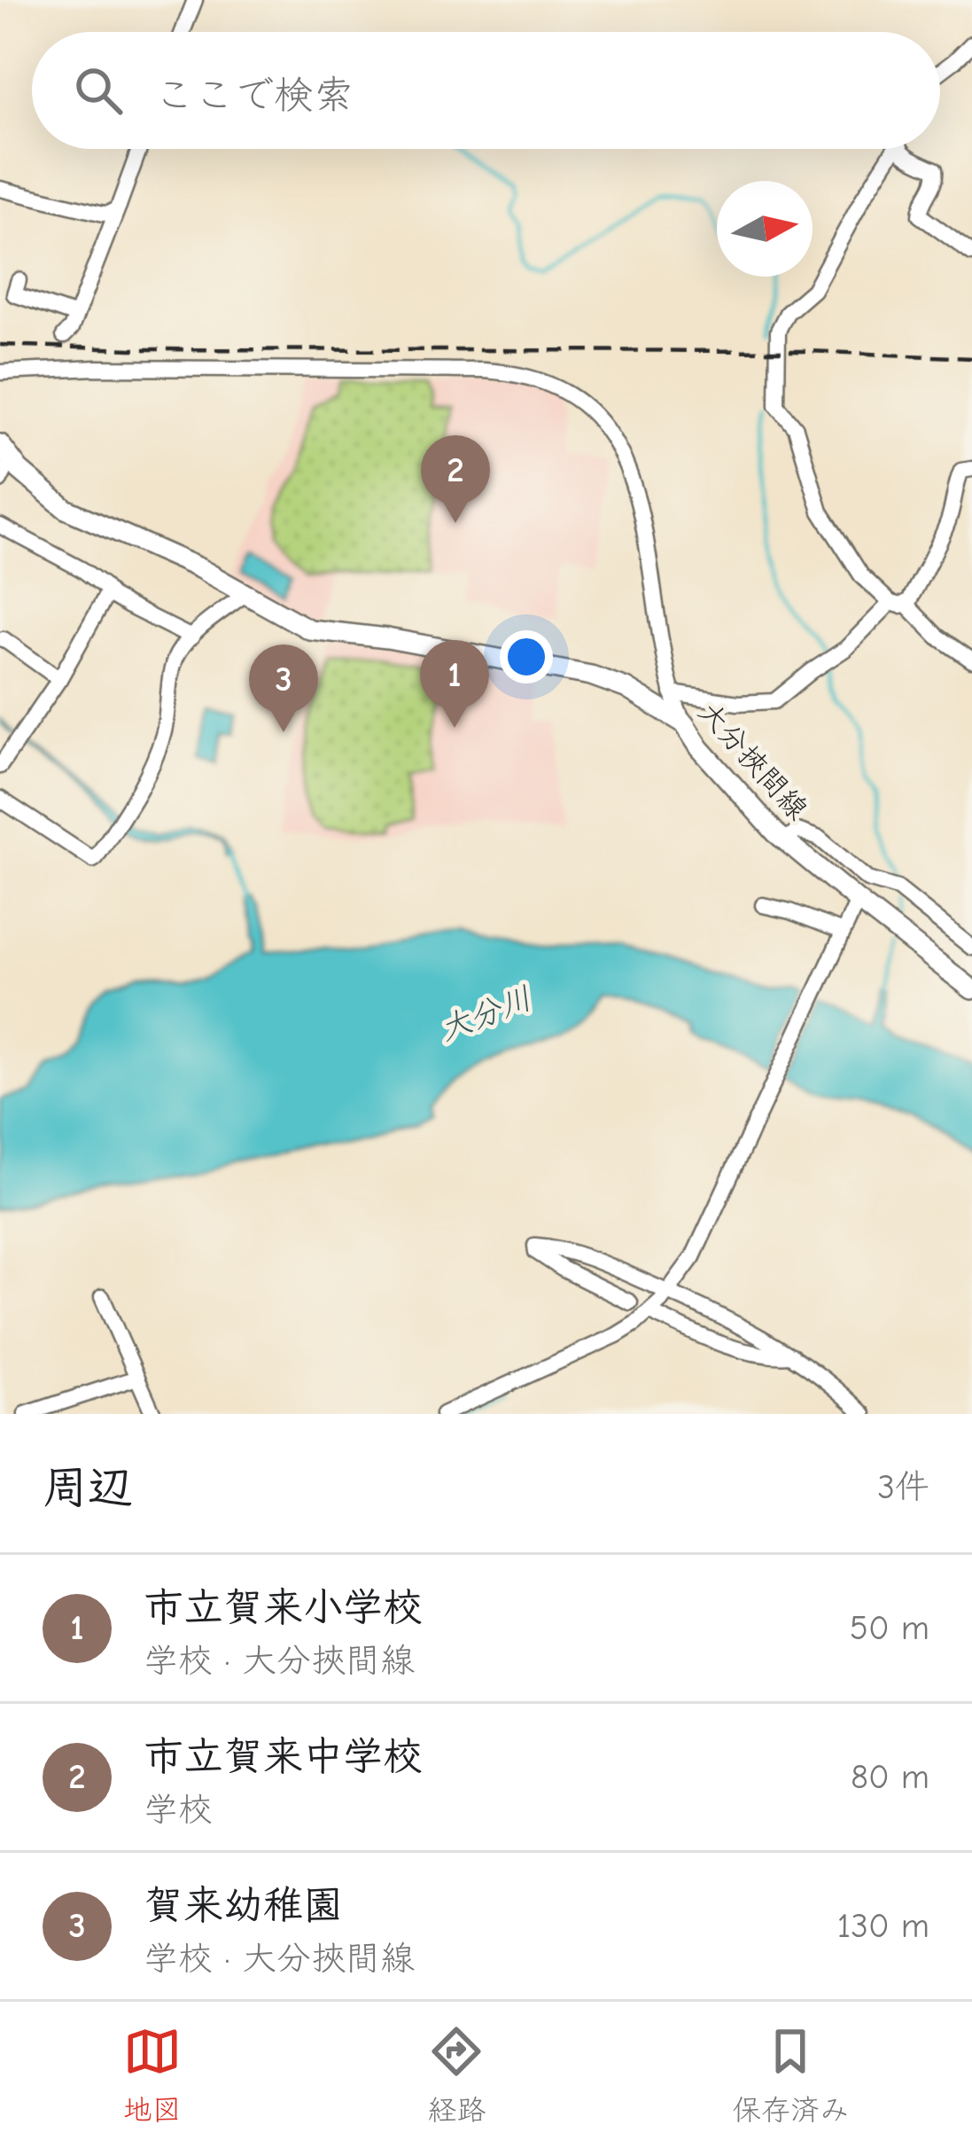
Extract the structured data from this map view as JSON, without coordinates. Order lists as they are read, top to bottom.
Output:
{
  "streets": {
    "main road": ["大分挾間線"]
  },
  "water": ["大分川"],
  "north": "right",
  "page": {
    "search": "ここで検索",
    "pins": ["2", "1", "3"],
    "heading": ["周辺", "3件"],
    "list": [
      {
        "mark": "1",
        "name": "市立賀来小学校",
        "note": "学校 · 大分挾間線",
        "value": "50 m"
      },
      {
        "mark": "2",
        "name": "市立賀来中学校",
        "note": "学校",
        "value": "80 m"
      },
      {
        "mark": "3",
        "name": "賀来幼稚園",
        "note": "学校 · 大分挾間線",
        "value": "130 m"
      }
    ],
    "nav": ["地図", "経路", "保存済み"]
  }
}
